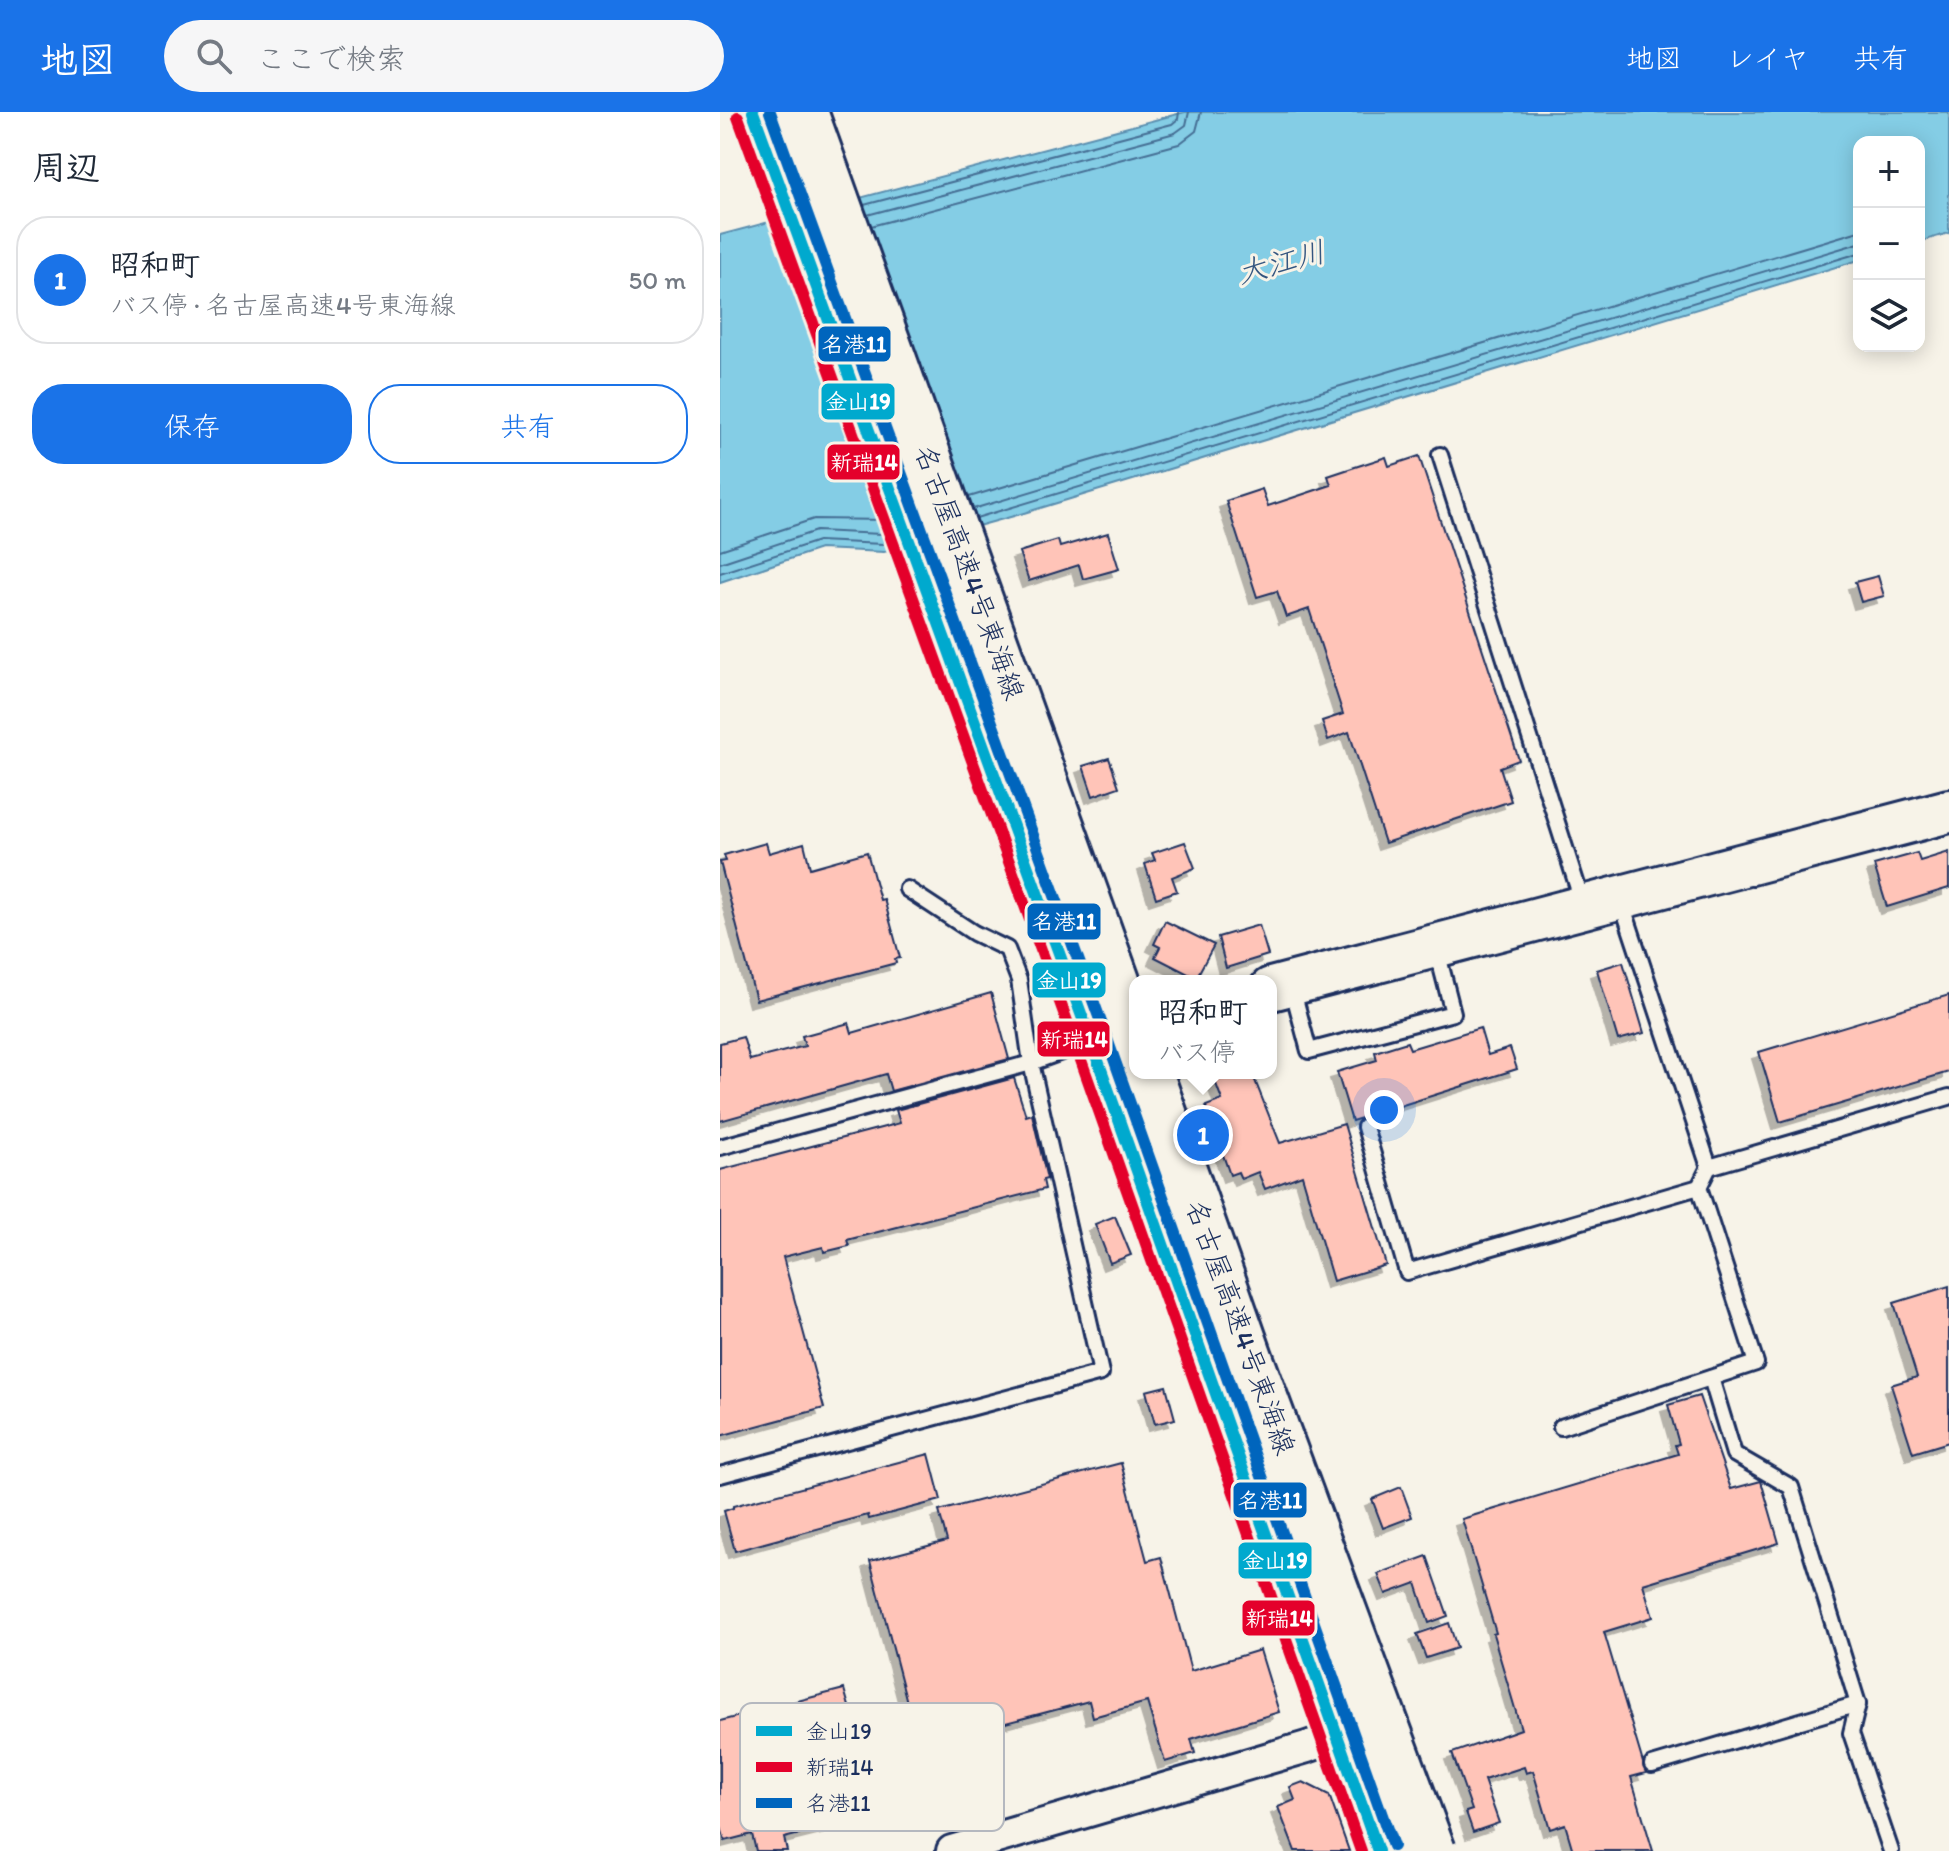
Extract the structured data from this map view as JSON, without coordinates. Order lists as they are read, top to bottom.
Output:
{
  "streets": {
    "highway": ["名古屋高速4号東海線"]
  },
  "water": ["大江川"],
  "lines": ["transit line 金山19", "transit line 名港11", "transit line 新瑞14"],
  "legend": ["金山19", "新瑞14", "名港11"],
  "page": {
    "header": "地図",
    "search": "ここで検索",
    "nav": ["地図", "レイヤ", "共有"],
    "heading": "周辺",
    "map_buttons": ["+", "−"],
    "list": [
      {
        "mark": "1",
        "name": "昭和町",
        "note": "バス停 · 名古屋高速4号東海線",
        "value": "50 m"
      }
    ],
    "buttons": ["保存", "共有"],
    "popup": ["昭和町", "バス停"],
    "pins": "1"
  }
}
